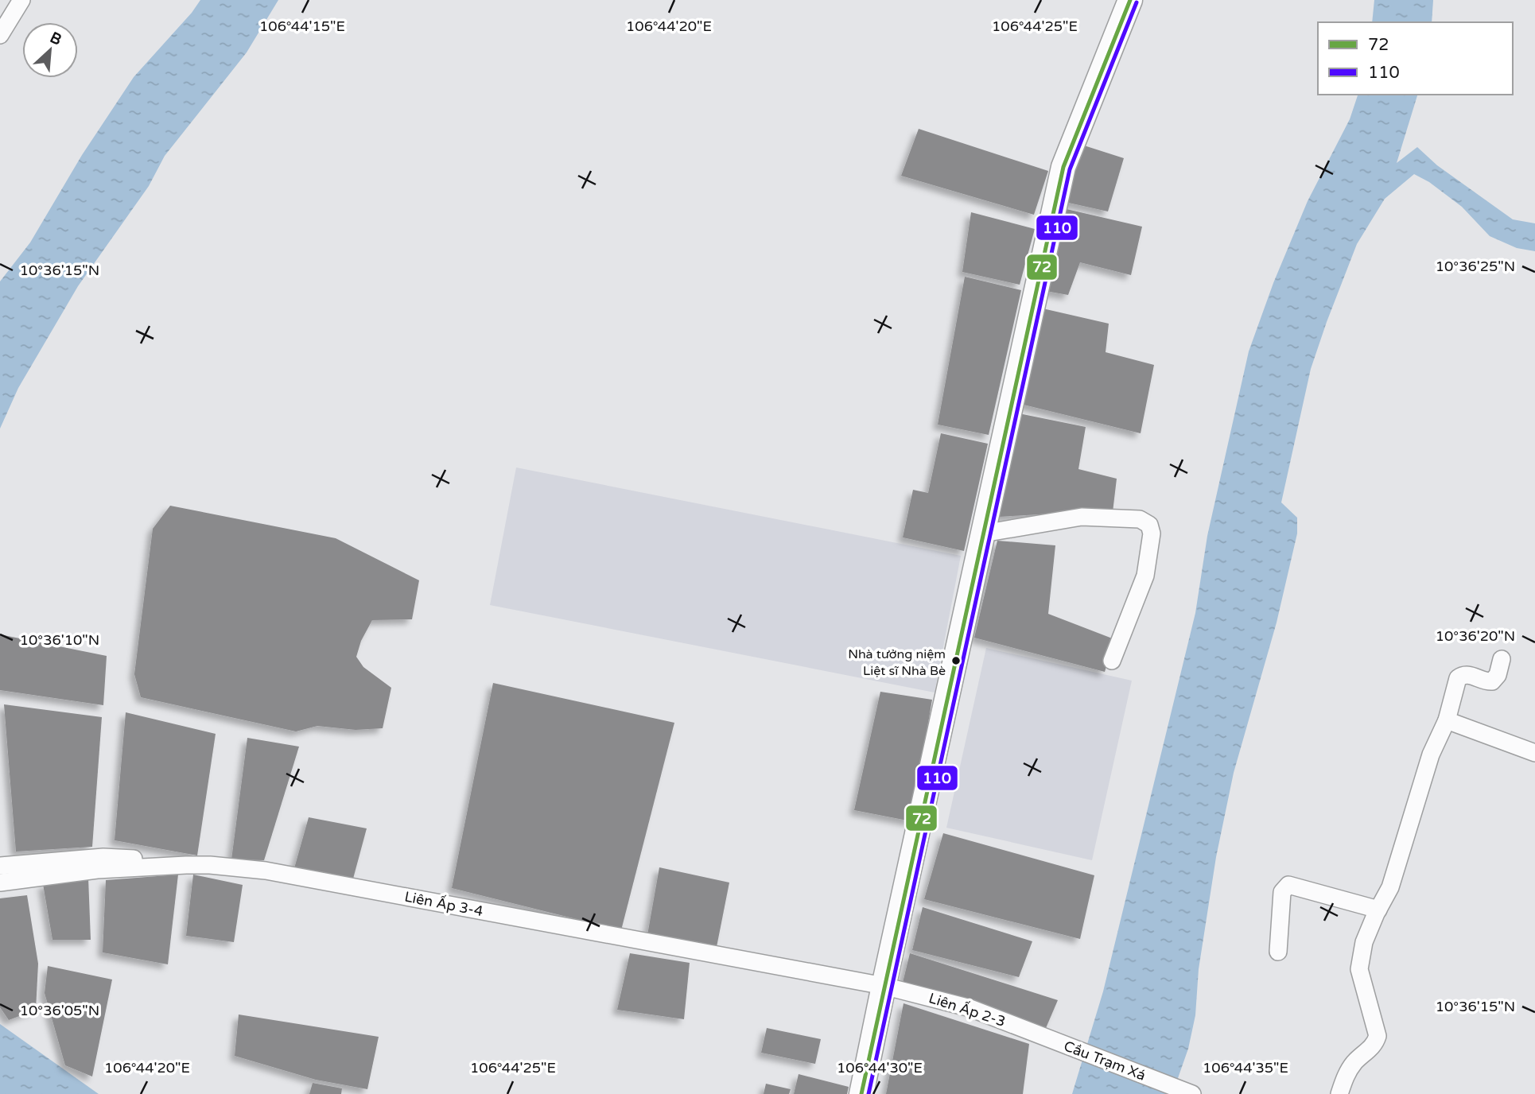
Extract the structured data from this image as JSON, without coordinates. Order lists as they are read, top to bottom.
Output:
{
  "streets": {
    "street": ["Liên Ấp 3-4", "Liên Ấp 2-3", "Cầu Trạm Xá"]
  },
  "crossings": [
    ["Liên Ấp 3-4", "Liên Ấp 2-3"],
    ["Liên Ấp 2-3", "Cầu Trạm Xá"]
  ],
  "places": ["Nhà tưởng niệm Liệt sĩ Nhà Bè"],
  "lines": ["transit line 72", "transit line 110"],
  "legend": ["72", "110"],
  "north": "top right",
  "coordinates": [
    "106°44'15\"E",
    "106°44'20\"E",
    "106°44'25\"E",
    "10°36'25\"N",
    "10°36'15\"N",
    "10°36'20\"N",
    "10°36'10\"N",
    "10°36'05\"N",
    "106°44'30\"E",
    "106°44'35\"E"
  ]
}
